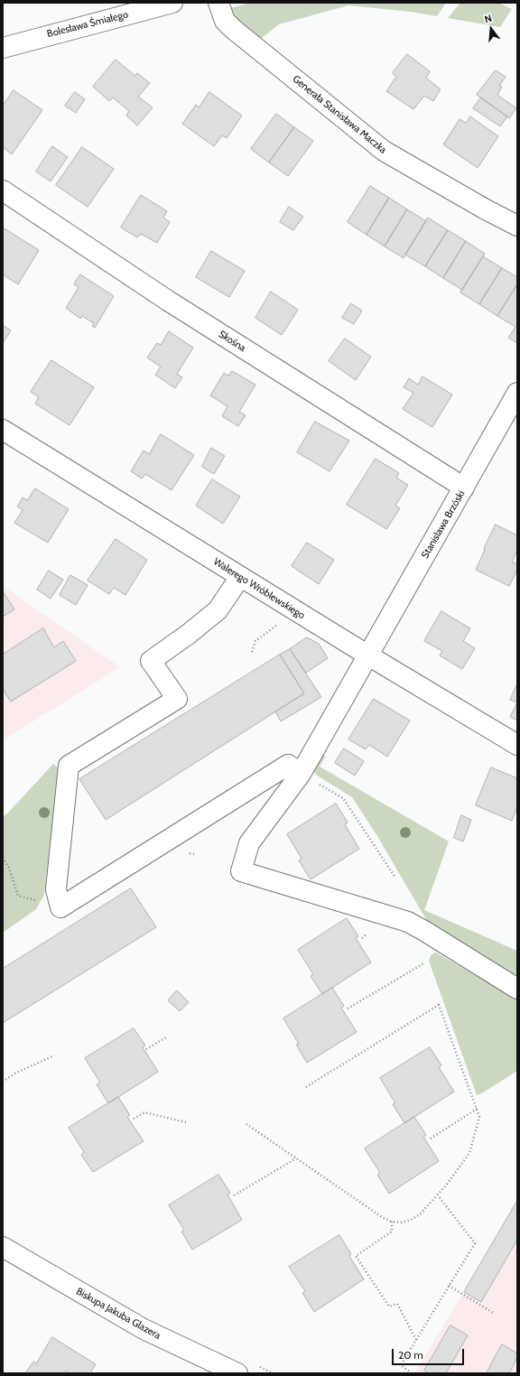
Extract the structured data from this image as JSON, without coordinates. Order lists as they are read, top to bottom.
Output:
{
  "streets": {
    "street": [
      "Bolesława Śmiałego",
      "Generała Stanisława Maczka",
      "Skośna",
      "Stanisława Brzóski",
      "Walerego Wróblewskiego",
      "Biskupa Jakuba Glazera"
    ]
  },
  "crossings": [
    ["Skośna", "Stanisława Brzóski"],
    ["Stanisława Brzóski", "Walerego Wróblewskiego"]
  ],
  "scale_bar": "20 m",
  "north": "top"
}
